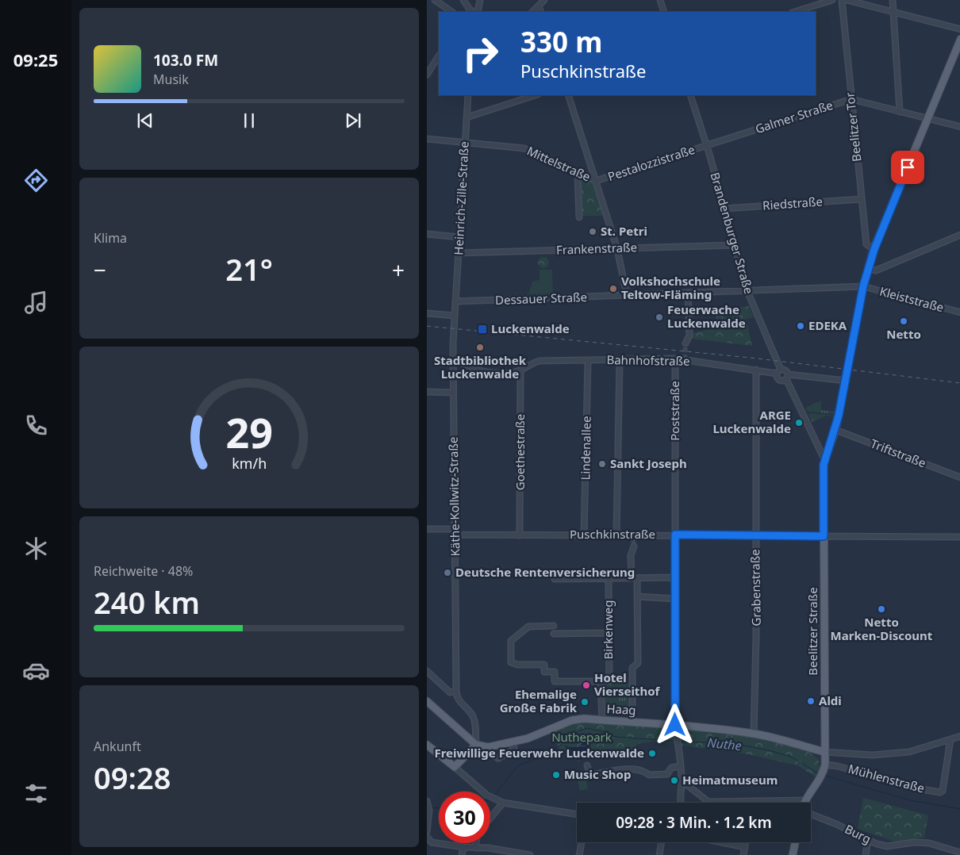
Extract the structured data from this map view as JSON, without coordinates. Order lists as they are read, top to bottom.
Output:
{
  "streets": {
    "main road": ["Beelitzer Straße", "Haag"],
    "street": [
      "Galmer Straße",
      "Beelitzer Tor",
      "Pestalozzistraße",
      "Mittelstraße",
      "Heinrich-Zille-Straße",
      "Riedstraße",
      "Brandenburger Straße",
      "Frankenstraße",
      "Dessauer Straße",
      "Kleiststraße",
      "Bahnhofstraße",
      "Poststraße",
      "Lindenallee",
      "Goethestraße",
      "Triftstraße",
      "Käthe-Kollwitz-Straße",
      "Puschkinstraße",
      "Grabenstraße",
      "Birkenweg",
      "Mühlenstraße",
      "Burg"
    ]
  },
  "crossings": [
    ["Galmer Straße", "Beelitzer Tor"],
    ["Galmer Straße", "Pestalozzistraße"],
    ["Galmer Straße", "Brandenburger Straße"],
    ["Beelitzer Tor", "Riedstraße"],
    ["Beelitzer Tor", "Beelitzer Straße"],
    ["Pestalozzistraße", "Mittelstraße"],
    ["Pestalozzistraße", "Brandenburger Straße"],
    ["Mittelstraße", "Heinrich-Zille-Straße"],
    ["Heinrich-Zille-Straße", "Frankenstraße"],
    ["Heinrich-Zille-Straße", "Dessauer Straße"],
    ["Heinrich-Zille-Straße", "Käthe-Kollwitz-Straße"],
    ["Riedstraße", "Brandenburger Straße"],
    ["Brandenburger Straße", "Frankenstraße"],
    ["Brandenburger Straße", "Dessauer Straße"],
    ["Dessauer Straße", "Kleiststraße"],
    ["Dessauer Straße", "Käthe-Kollwitz-Straße"],
    ["Dessauer Straße", "Beelitzer Straße"],
    ["Kleiststraße", "Beelitzer Straße"],
    ["Bahnhofstraße", "Poststraße"],
    ["Bahnhofstraße", "Lindenallee"],
    ["Bahnhofstraße", "Goethestraße"],
    ["Bahnhofstraße", "Käthe-Kollwitz-Straße"],
    ["Bahnhofstraße", "Grabenstraße"],
    ["Poststraße", "Puschkinstraße"],
    ["Poststraße", "Haag"],
    ["Lindenallee", "Puschkinstraße"],
    ["Goethestraße", "Puschkinstraße"],
    ["Triftstraße", "Beelitzer Straße"],
    ["Käthe-Kollwitz-Straße", "Puschkinstraße"],
    ["Puschkinstraße", "Grabenstraße"],
    ["Puschkinstraße", "Beelitzer Straße"],
    ["Grabenstraße", "Haag"],
    ["Beelitzer Straße", "Haag"],
    ["Beelitzer Straße", "Mühlenstraße"]
  ],
  "water": ["Nuthe"],
  "parks": ["Nuthepark"],
  "places": {
    "other": [
      "St. Petri",
      "Volkshochschule Teltow-Fläming",
      "Feuerwache Luckenwalde",
      "Netto",
      "EDEKA",
      "Stadtbibliothek Luckenwalde",
      "ARGE Luckenwalde",
      "Sankt Joseph",
      "Deutsche Rentenversicherung",
      "Netto Marken-Discount",
      "Hotel Vierseithof",
      "Aldi",
      "Ehemalige Große Fabrik",
      "Freiwillige Feuerwehr Luckenwalde",
      "Music Shop",
      "Heimatmuseum"
    ],
    "transit": ["Luckenwalde"]
  },
  "page": {
    "tabs": "09:25",
    "turn": ["330 m", "Puschkinstraße"],
    "song": ["103.0 FM", "Musik"],
    "tile": [
      "Klima",
      ["Reichweite · 48%", "240 km"],
      ["Ankunft", "09:28"]
    ],
    "heat": ["−", "21°", "+"],
    "limit": "30",
    "trip": "09:28 · 3 Min. · 1.2 km",
    "gauge": ["29", "km/h"]
  }
}
